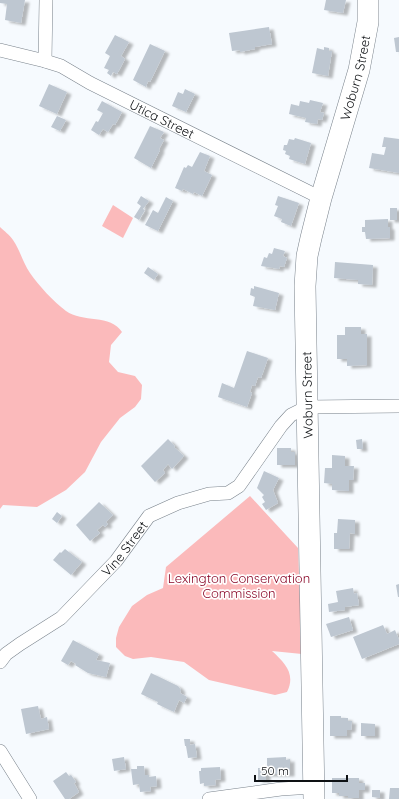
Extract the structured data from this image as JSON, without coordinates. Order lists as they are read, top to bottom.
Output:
{
  "streets": {
    "main road": ["Woburn Street"],
    "street": ["Utica Street", "Vine Street"]
  },
  "crossings": [
    ["Woburn Street", "Utica Street"],
    ["Woburn Street", "Vine Street"]
  ],
  "parks": ["Lexington Conservation Commission"],
  "scale_bar": "50 m"
}
